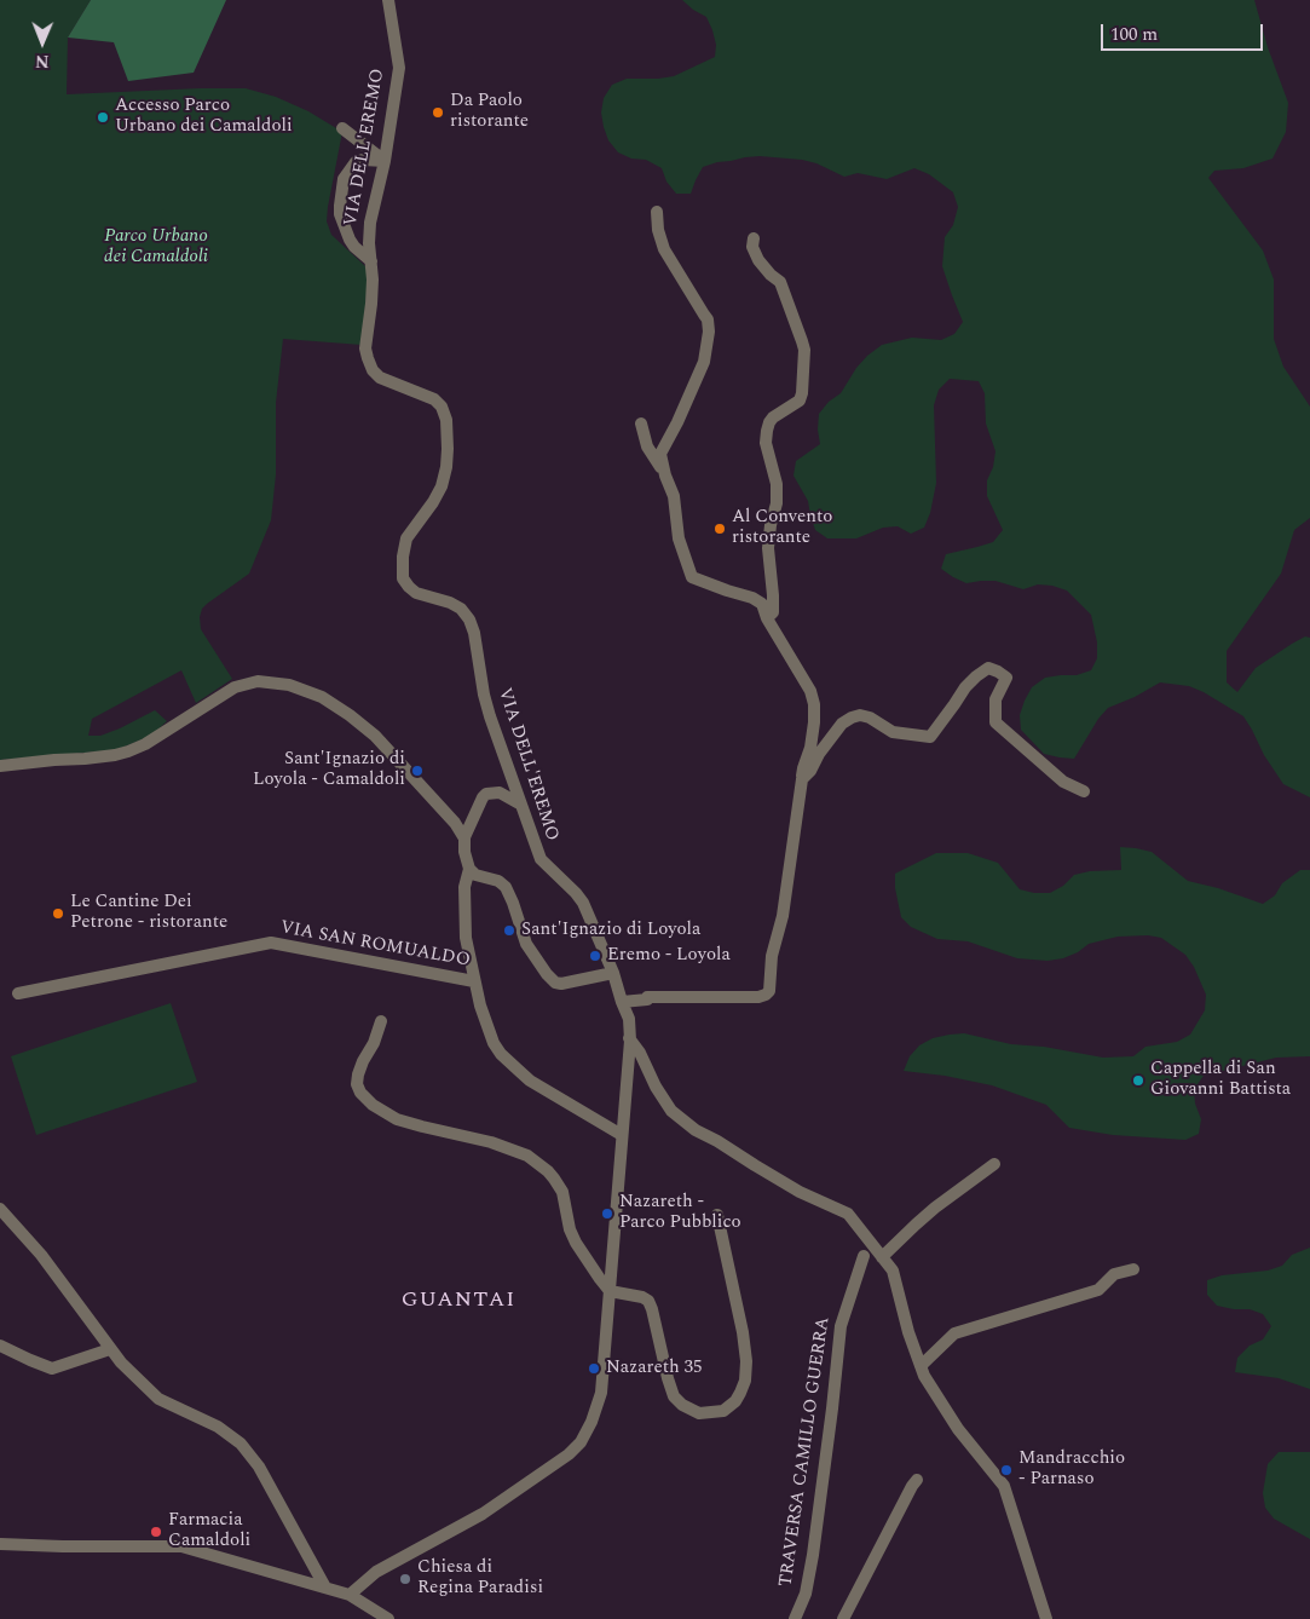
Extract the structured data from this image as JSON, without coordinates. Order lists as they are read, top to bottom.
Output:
{
  "streets": {
    "street": ["VIA DELL'EREMO", "VIA SAN ROMUALDO", "TRAVERSA CAMILLO GUERRA"]
  },
  "districts": ["GUANTAI"],
  "parks": ["Parco Urbano dei Camaldoli"],
  "places": [
    "Da Paolo ristorante",
    "Accesso Parco Urbano dei Camaldoli",
    "Al Convento ristorante",
    "Sant'Ignazio di Loyola - Camaldoli",
    "Le Cantine Dei Petrone - ristorante",
    "Sant'Ignazio di Loyola",
    "Eremo - Loyola",
    "Cappella di San Giovanni Battista",
    "Nazareth - Parco Pubblico",
    "Nazareth 35",
    "Mandracchio - Parnaso",
    "Farmacia Camaldoli",
    "Chiesa di Regina Paradisi"
  ],
  "scale_bar": "100 m",
  "north": "bottom"
}
